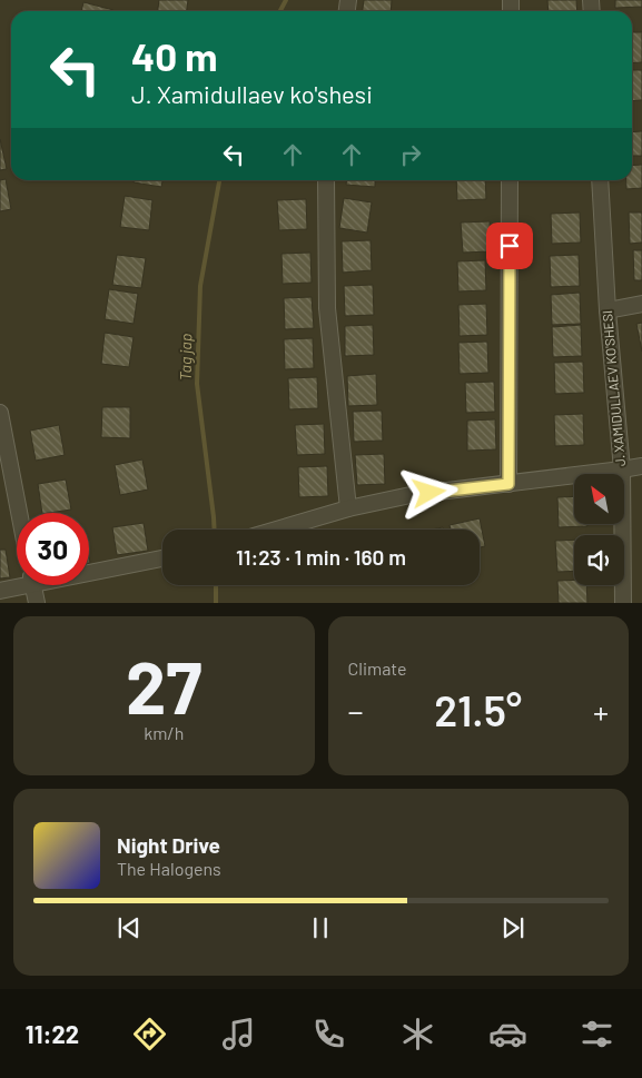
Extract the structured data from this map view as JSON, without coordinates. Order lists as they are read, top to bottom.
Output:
{
  "streets": {
    "street": ["J. XAMIDULLAEV KO'SHESI"]
  },
  "water": ["Tag jap"],
  "north": "top left",
  "page": {
    "turn": ["40 m", "J. Xamidullaev ko'shesi"],
    "limit": "30",
    "trip": "11:23 · 1 min · 160 m",
    "tile": [
      ["27", "km/h"],
      "Climate"
    ],
    "heat": ["−", "21.5°", "+"],
    "song": ["Night Drive", "The Halogens"],
    "tabs": "11:22"
  }
}
